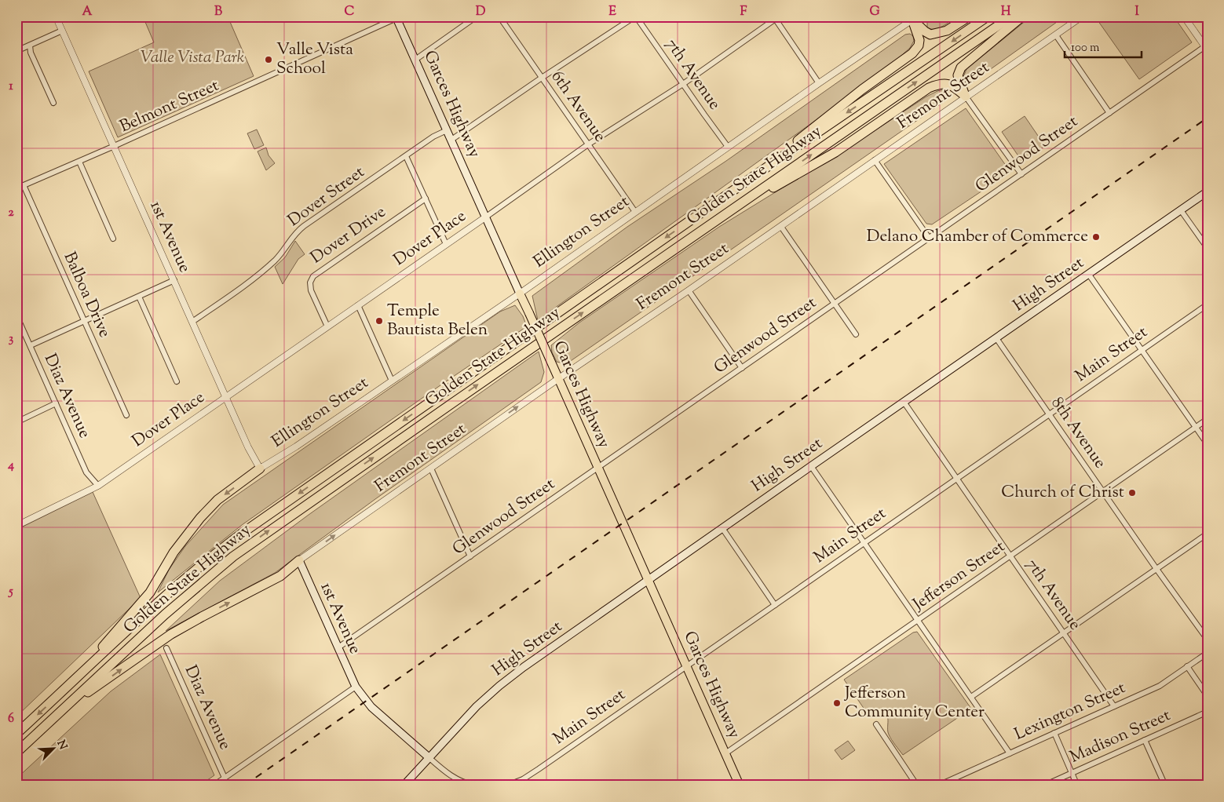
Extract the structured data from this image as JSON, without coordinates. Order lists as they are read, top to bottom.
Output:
{
  "streets": {
    "highway": ["Golden State Highway"],
    "main road": ["Garces Highway", "1st Avenue", "High Street"],
    "street": [
      "7th Avenue",
      "Fremont Street",
      "Belmont Street",
      "6th Avenue",
      "Glenwood Street",
      "Dover Street",
      "Ellington Street",
      "Dover Drive",
      "Dover Place",
      "Balboa Drive",
      "Main Street",
      "Diaz Avenue",
      "8th Avenue",
      "Jefferson Street",
      "Lexington Street",
      "Madison Street"
    ]
  },
  "crossings": [
    ["7th Avenue", "Ellington Street"],
    ["7th Avenue", "Dover Place"],
    ["7th Avenue", "High Street"],
    ["7th Avenue", "Main Street"],
    ["7th Avenue", "Jefferson Street"],
    ["7th Avenue", "Lexington Street"],
    ["Fremont Street", "Garces Highway"],
    ["Fremont Street", "1st Avenue"],
    ["Garces Highway", "Belmont Street"],
    ["Garces Highway", "Glenwood Street"],
    ["Garces Highway", "Dover Street"],
    ["Garces Highway", "Ellington Street"],
    ["Garces Highway", "Dover Place"],
    ["Garces Highway", "High Street"],
    ["Garces Highway", "Main Street"],
    ["Garces Highway", "Jefferson Street"],
    ["Belmont Street", "1st Avenue"],
    ["Belmont Street", "Balboa Drive"],
    ["6th Avenue", "Ellington Street"],
    ["6th Avenue", "Dover Place"],
    ["Glenwood Street", "1st Avenue"],
    ["Dover Street", "1st Avenue"],
    ["Ellington Street", "1st Avenue"],
    ["Dover Drive", "Dover Place"],
    ["1st Avenue", "Dover Place"],
    ["Dover Place", "Diaz Avenue"],
    ["High Street", "8th Avenue"],
    ["Main Street", "8th Avenue"],
    ["8th Avenue", "Jefferson Street"]
  ],
  "parks": ["Valle Vista Park"],
  "places": [
    "Valle Vista School",
    "Delano Chamber of Commerce",
    "Temple Bautista Belen",
    "Church of Christ",
    "Jefferson Community Center"
  ],
  "scale_bar": "100 m",
  "north": "top right",
  "grid": {
    "columns": [
      "A",
      "B",
      "C",
      "D",
      "E",
      "F",
      "G",
      "H",
      "I"
    ],
    "rows": [
      "1",
      "2",
      "3",
      "4",
      "5",
      "6"
    ]
  }
}
